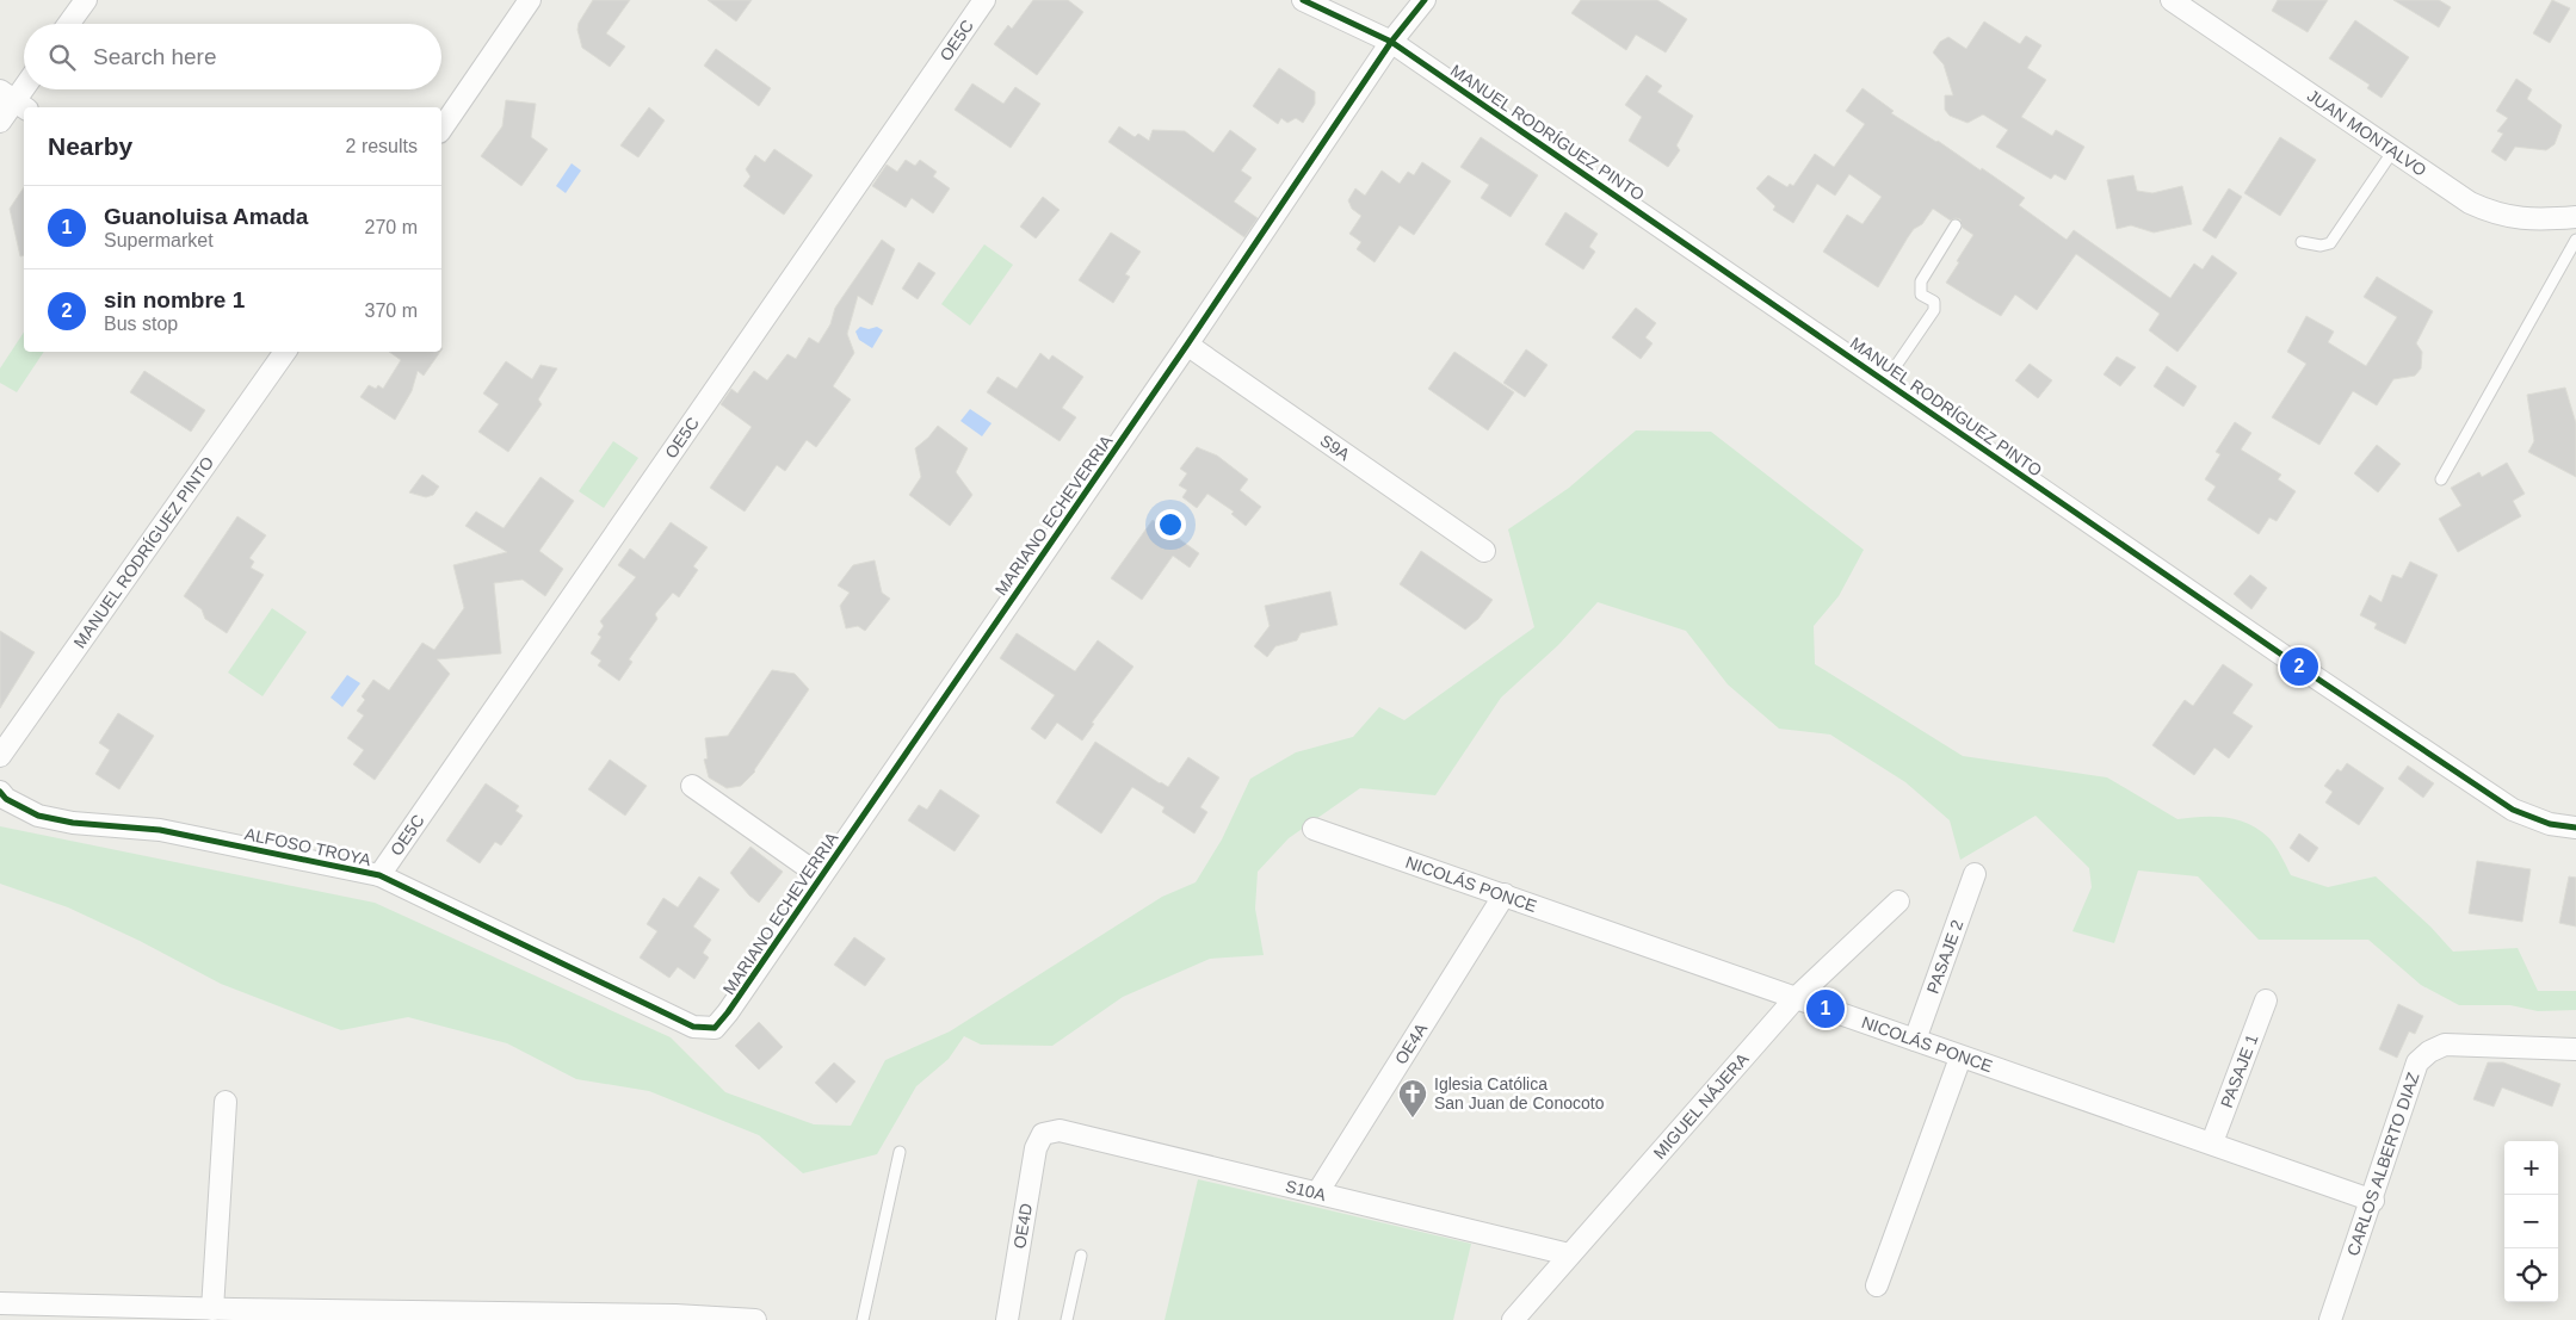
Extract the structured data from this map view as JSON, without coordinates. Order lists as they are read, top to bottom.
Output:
{
  "streets": {
    "street": [
      "OE5C",
      "MANUEL RODRÍGUEZ PINTO",
      "JUAN MONTALVO",
      "S9A",
      "MARIANO ECHEVERRIA",
      "ALFOSO TROYA",
      "NICOLÁS PONCE",
      "PASAJE 2",
      "OE4A",
      "PASAJE 1",
      "MIGUEL NÁJERA",
      "CARLOS ALBERTO DIAZ",
      "S10A",
      "OE4D"
    ]
  },
  "crossings": [
    ["OE5C", "ALFOSO TROYA"],
    ["MANUEL RODRÍGUEZ PINTO", "MARIANO ECHEVERRIA"],
    ["S9A", "MARIANO ECHEVERRIA"],
    ["MARIANO ECHEVERRIA", "ALFOSO TROYA"],
    ["NICOLÁS PONCE", "PASAJE 2"],
    ["NICOLÁS PONCE", "OE4A"],
    ["NICOLÁS PONCE", "PASAJE 1"],
    ["NICOLÁS PONCE", "MIGUEL NÁJERA"],
    ["NICOLÁS PONCE", "CARLOS ALBERTO DIAZ"],
    ["OE4A", "S10A"],
    ["MIGUEL NÁJERA", "S10A"],
    ["S10A", "OE4D"]
  ],
  "places": {
    "church": ["Iglesia Católica San Juan de Conocoto"]
  },
  "page": {
    "search": "Search here",
    "heading": ["Nearby", "2 results"],
    "list": [
      {
        "mark": "1",
        "name": "Guanoluisa Amada",
        "note": "Supermarket",
        "value": "270 m"
      },
      {
        "mark": "2",
        "name": "sin nombre 1",
        "note": "Bus stop",
        "value": "370 m"
      }
    ],
    "pins": ["2", "1"],
    "map_buttons": ["+", "−"]
  }
}
